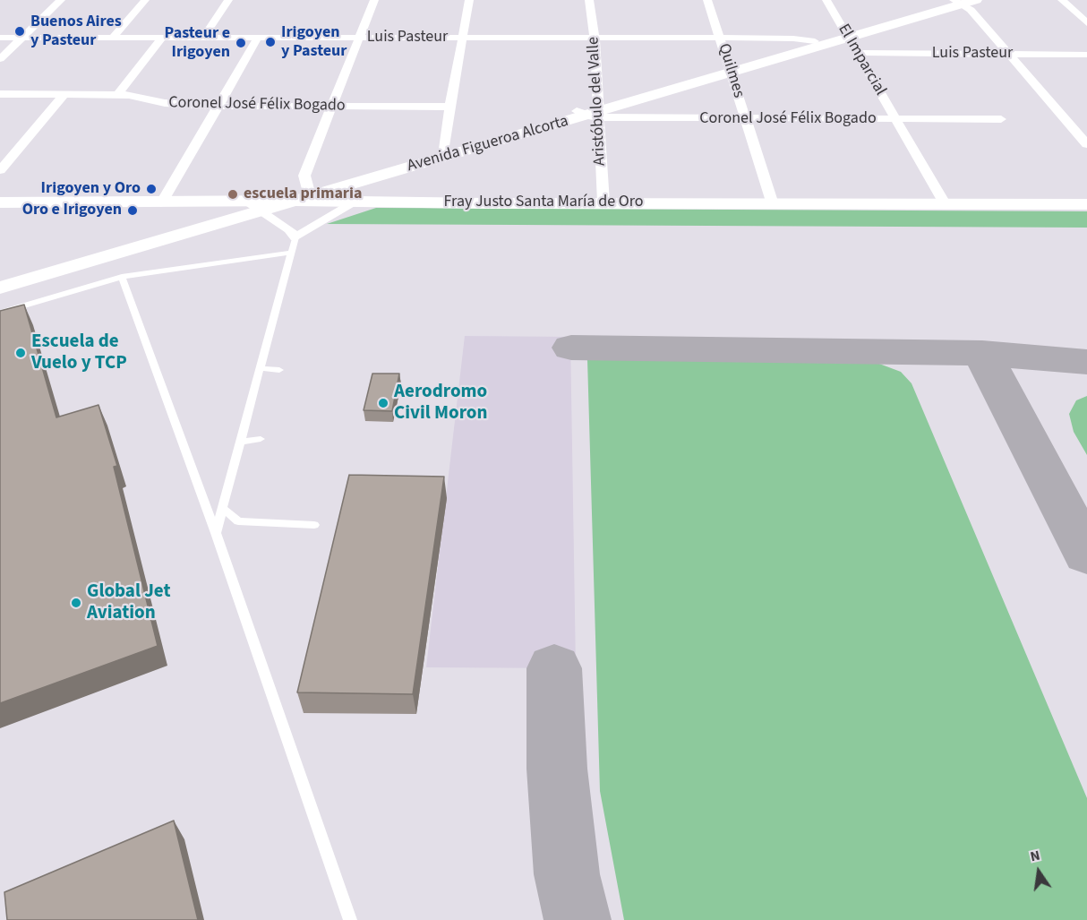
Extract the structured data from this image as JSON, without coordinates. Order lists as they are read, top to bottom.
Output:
{
  "streets": {
    "main road": ["Avenida Figueroa Alcorta"],
    "street": [
      "Luis Pasteur",
      "El Imparcial",
      "Quilmes",
      "Aristóbulo del Valle",
      "Coronel José Félix Bogado",
      "Fray Justo Santa María de Oro"
    ]
  },
  "crossings": [
    ["Luis Pasteur", "El Imparcial"],
    ["Luis Pasteur", "Quilmes"],
    ["Luis Pasteur", "Aristóbulo del Valle"],
    ["Luis Pasteur", "Avenida Figueroa Alcorta"],
    ["El Imparcial", "Coronel José Félix Bogado"],
    ["El Imparcial", "Avenida Figueroa Alcorta"],
    ["El Imparcial", "Fray Justo Santa María de Oro"],
    ["Quilmes", "Coronel José Félix Bogado"],
    ["Quilmes", "Avenida Figueroa Alcorta"],
    ["Quilmes", "Fray Justo Santa María de Oro"],
    ["Aristóbulo del Valle", "Coronel José Félix Bogado"],
    ["Aristóbulo del Valle", "Avenida Figueroa Alcorta"],
    ["Aristóbulo del Valle", "Fray Justo Santa María de Oro"],
    ["Coronel José Félix Bogado", "Avenida Figueroa Alcorta"],
    ["Avenida Figueroa Alcorta", "Fray Justo Santa María de Oro"]
  ],
  "places": [
    "Buenos Aires y Pasteur",
    "Irigoyen y Pasteur",
    "Pasteur e Irigoyen",
    "Irigoyen y Oro",
    "escuela primaria",
    "Oro e Irigoyen",
    "Escuela de Vuelo y TCP",
    "Aerodromo Civil Moron",
    "Global Jet Aviation"
  ],
  "north": "top"
}
